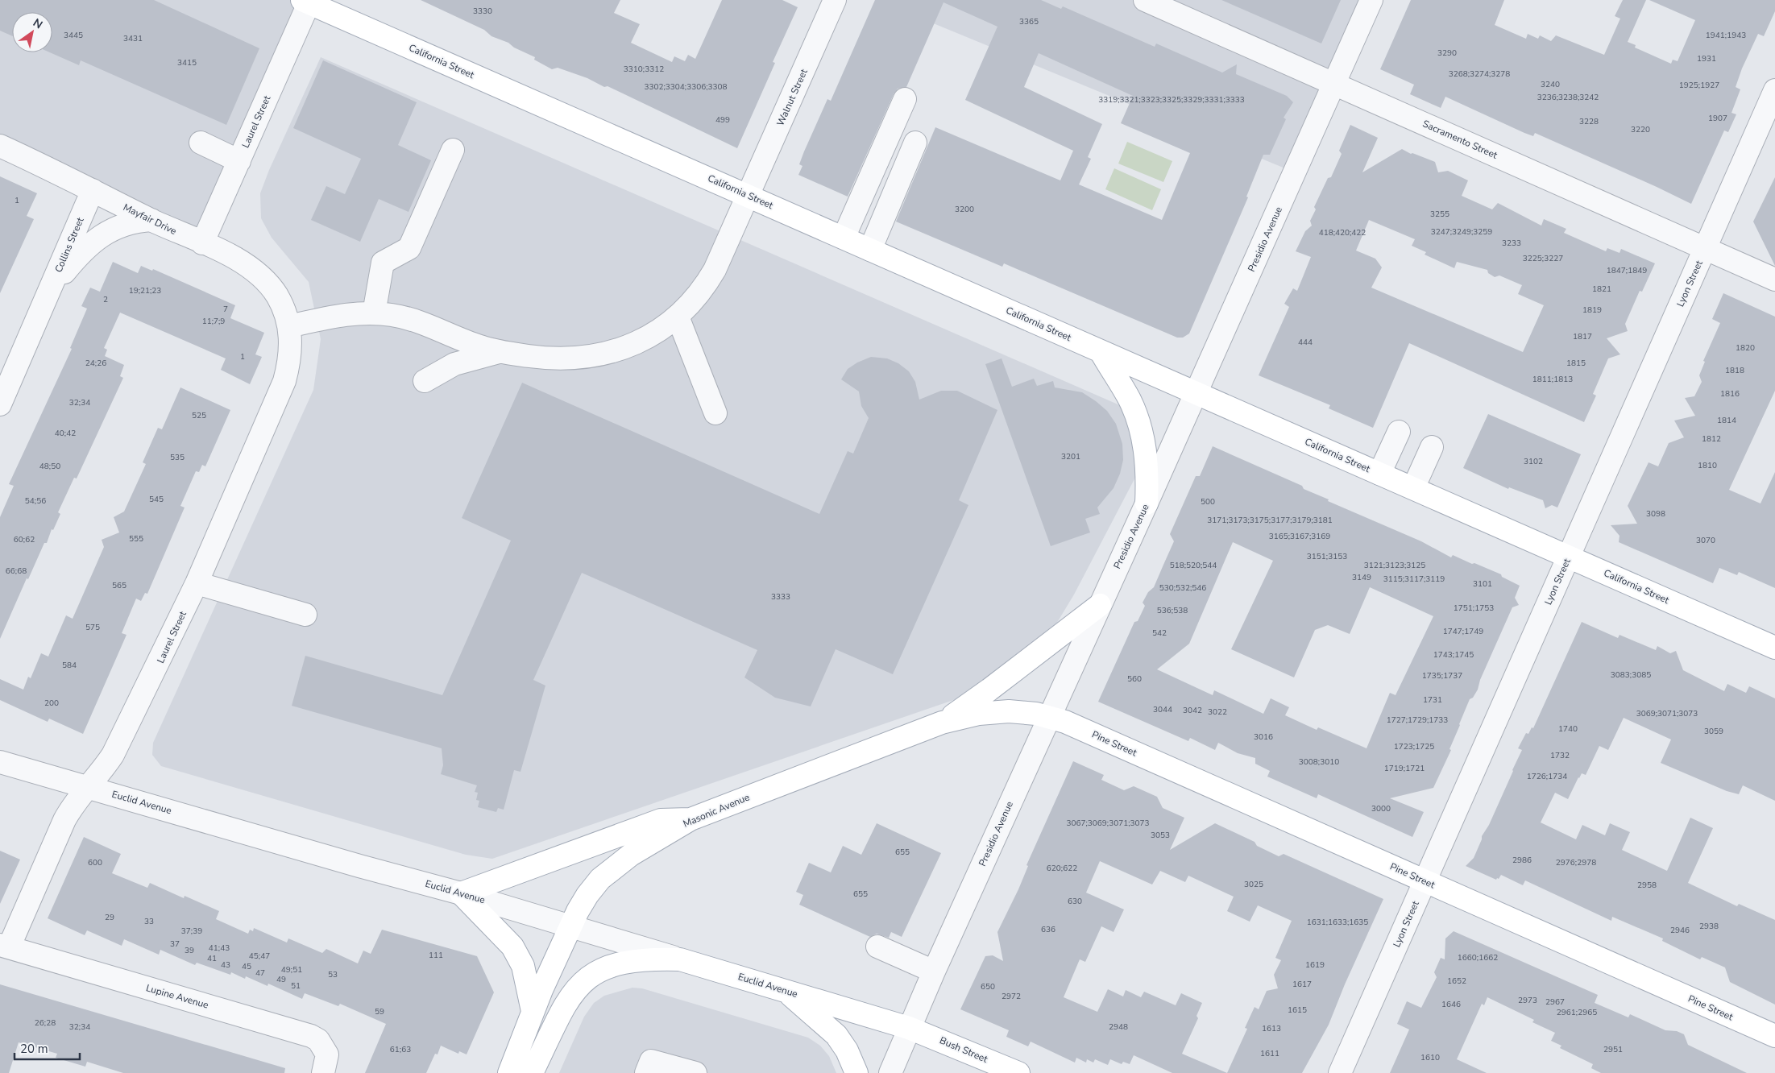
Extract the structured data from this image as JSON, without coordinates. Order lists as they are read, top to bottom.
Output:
{
  "streets": {
    "main road": [
      "California Street",
      "Pine Street",
      "Euclid Avenue",
      "Masonic Avenue",
      "Bush Street"
    ],
    "street": [
      "Walnut Street",
      "Laurel Street",
      "Sacramento Street",
      "Mayfair Drive",
      "Presidio Avenue",
      "Collins Street",
      "Lyon Street",
      "Lupine Avenue"
    ]
  },
  "crossings": [
    ["California Street", "Walnut Street"],
    ["California Street", "Laurel Street"],
    ["California Street", "Presidio Avenue"],
    ["California Street", "Lyon Street"],
    ["Laurel Street", "Mayfair Drive"],
    ["Laurel Street", "Euclid Avenue"],
    ["Laurel Street", "Lupine Avenue"],
    ["Sacramento Street", "Presidio Avenue"],
    ["Sacramento Street", "Lyon Street"],
    ["Mayfair Drive", "Collins Street"],
    ["Presidio Avenue", "Pine Street"],
    ["Presidio Avenue", "Euclid Avenue"],
    ["Presidio Avenue", "Masonic Avenue"],
    ["Presidio Avenue", "Bush Street"],
    ["Lyon Street", "Pine Street"],
    ["Pine Street", "Masonic Avenue"],
    ["Euclid Avenue", "Masonic Avenue"],
    ["Euclid Avenue", "Bush Street"]
  ],
  "house_numbers": [
    "3330",
    "3365",
    "3445",
    "1941;1943",
    "3431",
    "3290",
    "1931",
    "3415",
    "3310;3312",
    "3268;3274;3278",
    "3240",
    "1925;1927",
    "3302;3304;3306;3308",
    "3236;3238;3242",
    "3319;3321;3323;3325;3329;3331;3333",
    "1907",
    "499",
    "3228",
    "3220",
    "1",
    "3200",
    "3255",
    "3247;3249;3259",
    "418;420;422",
    "3233",
    "3225;3227",
    "1847;1849",
    "1821",
    "19;21;23",
    "2",
    "7",
    "1819",
    "11;7;9",
    "1817",
    "444",
    "1820",
    "1",
    "24;26",
    "1815",
    "1818",
    "1811;1813",
    "1816",
    "32;34",
    "525",
    "1814",
    "40;42",
    "1812",
    "3201",
    "535",
    "3102",
    "1810",
    "48;50",
    "545",
    "54;56",
    "500",
    "3098",
    "3171;3173;3175;3177;3179;3181",
    "3165;3167;3169",
    "555",
    "60;62",
    "3070",
    "3151;3153",
    "518;520;544",
    "3121;3123;3125",
    "66;68",
    "3149",
    "3115;3117;3119",
    "3101",
    "565",
    "530;532;546",
    "3333",
    "1751;1753",
    "536;538",
    "575",
    "1747;1749",
    "542",
    "1743;1745",
    "584",
    "3083;3085",
    "1735;1737",
    "560",
    "1731",
    "200",
    "3044",
    "3042",
    "3022",
    "3069;3071;3073",
    "1727;1729;1733",
    "1740",
    "3059",
    "3016",
    "1723;1725",
    "1732",
    "3008;3010",
    "1719;1721",
    "1726;1734",
    "3000",
    "3067;3069;3071;3073",
    "3053",
    "655",
    "2986",
    "600",
    "2976;2978",
    "620;622",
    "3025",
    "2958",
    "655",
    "630",
    "29",
    "33",
    "1631;1633;1635",
    "2938",
    "636",
    "2946",
    "37;39",
    "37",
    "41;43",
    "39",
    "111",
    "45;47",
    "1660;1662",
    "41",
    "43",
    "1619",
    "45",
    "49;51",
    "47",
    "53",
    "49",
    "1652",
    "1617",
    "51",
    "650",
    "2972",
    "2973",
    "2967",
    "1646",
    "1615",
    "59",
    "2961;2965",
    "26;28",
    "32;34",
    "2948",
    "1613",
    "61;63",
    "2951",
    "1611",
    "1610"
  ],
  "scale_bar": "20 m",
  "north": "top right"
}
